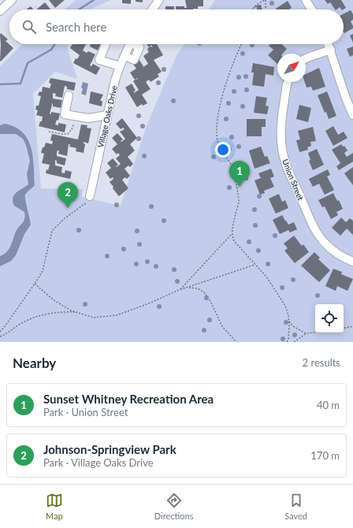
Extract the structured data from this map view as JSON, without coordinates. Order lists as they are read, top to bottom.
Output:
{
  "streets": {
    "street": ["Village Oaks Drive", "Union Street"]
  },
  "north": "top right",
  "page": {
    "search": "Search here",
    "pins": ["1", "2"],
    "heading": ["Nearby", "2 results"],
    "list": [
      {
        "mark": "1",
        "name": "Sunset Whitney Recreation Area",
        "note": "Park · Union Street",
        "value": "40 m"
      },
      {
        "mark": "2",
        "name": "Johnson-Springview Park",
        "note": "Park · Village Oaks Drive",
        "value": "170 m"
      }
    ],
    "nav": ["Map", "Directions", "Saved"]
  }
}
